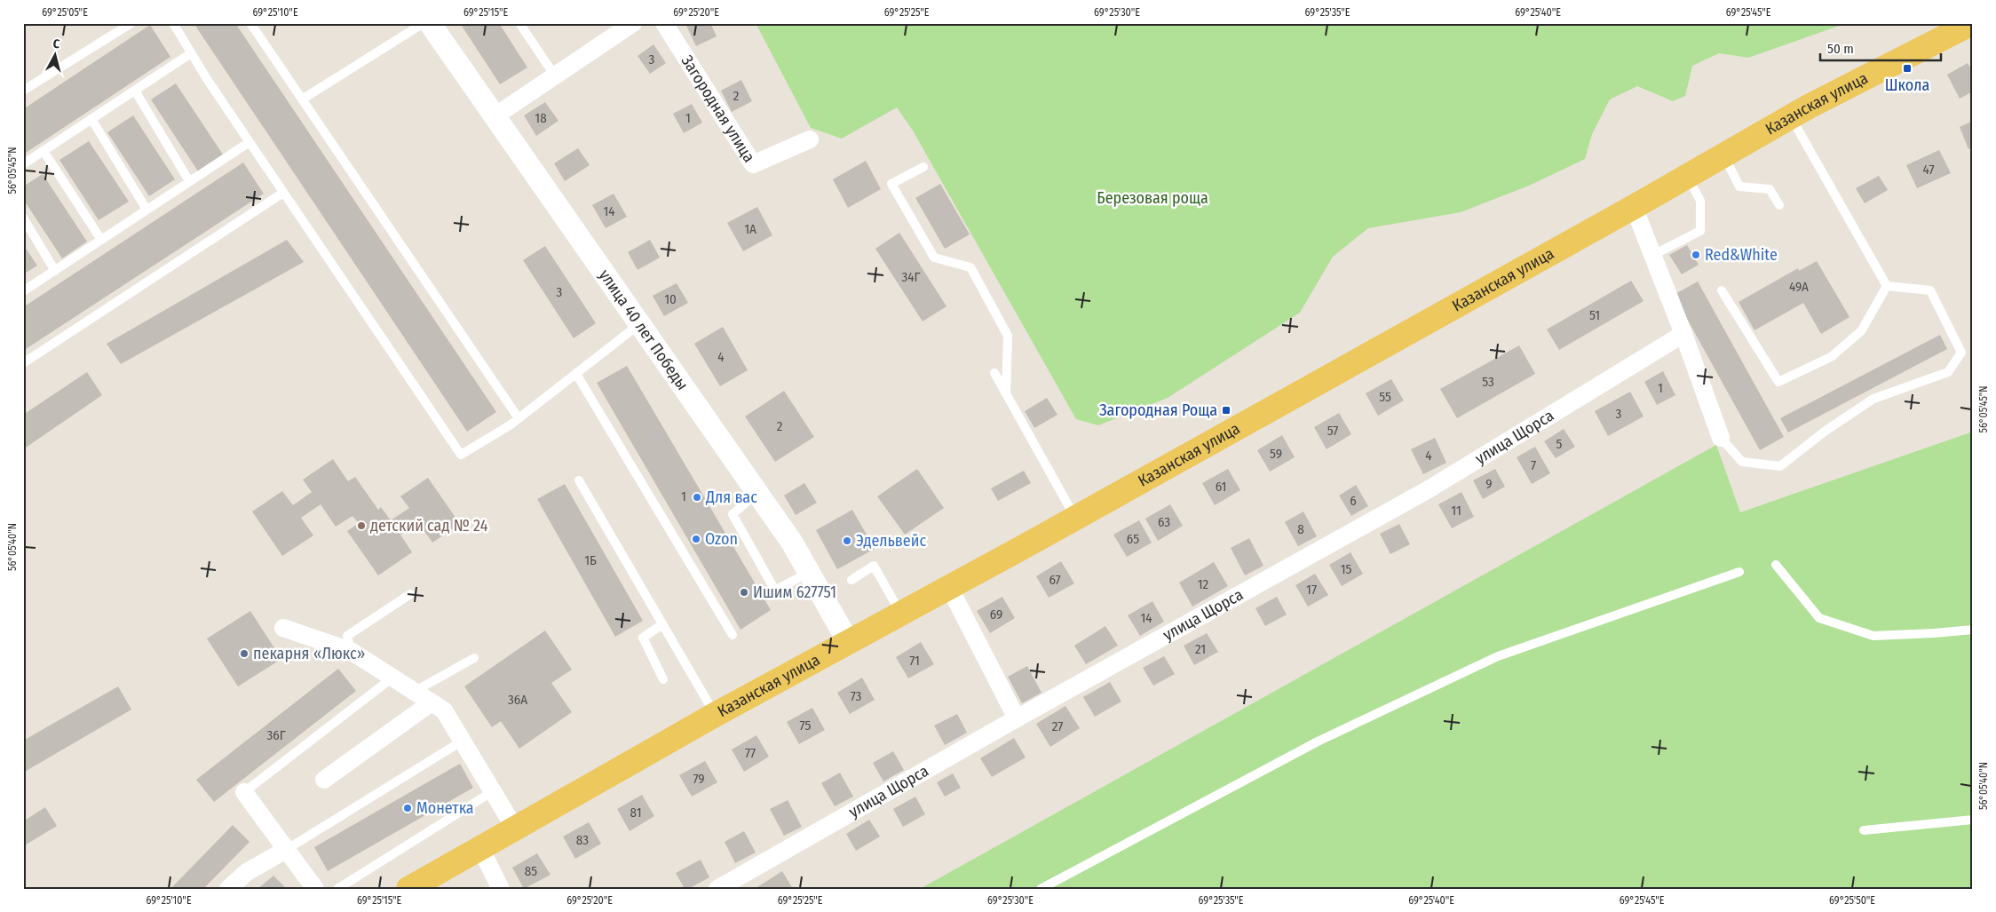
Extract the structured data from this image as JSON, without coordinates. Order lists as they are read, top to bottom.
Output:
{
  "streets": {
    "main road": ["Казанская улица"],
    "street": ["Загородная улица", "улица 40 лет Победы", "улица Щорса"]
  },
  "crossings": [
    ["Казанская улица", "улица 40 лет Победы"]
  ],
  "parks": ["Березовая роща"],
  "places": {
    "transit": ["Школа", "Загородная Роща"],
    "other": [
      "Red&White",
      "Для вас",
      "детский сад № 24",
      "Ozon",
      "Эдельвейс",
      "Ишим 627751",
      "пекарня «Люкс»",
      "Монетка"
    ]
  },
  "house_numbers": [
    "3",
    "2",
    "18",
    "1",
    "47",
    "14",
    "1А",
    "34Г",
    "49А",
    "3",
    "10",
    "51",
    "4",
    "53",
    "1",
    "55",
    "3",
    "2",
    "57",
    "5",
    "59",
    "4",
    "7",
    "9",
    "61",
    "1",
    "6",
    "11",
    "63",
    "8",
    "65",
    "1Б",
    "15",
    "67",
    "12",
    "17",
    "69",
    "14",
    "21",
    "71",
    "73",
    "36А",
    "75",
    "27",
    "36Г",
    "77",
    "79",
    "81",
    "83",
    "85"
  ],
  "scale_bar": "50 m",
  "north": "top",
  "coordinates": [
    "69°25'05\"E",
    "69°25'10\"E",
    "69°25'15\"E",
    "69°25'20\"E",
    "69°25'25\"E",
    "69°25'30\"E",
    "69°25'35\"E",
    "69°25'40\"E",
    "69°25'45\"E",
    "56°05'45\"N",
    "56°05'40\"N",
    "69°25'50\"E"
  ]
}
